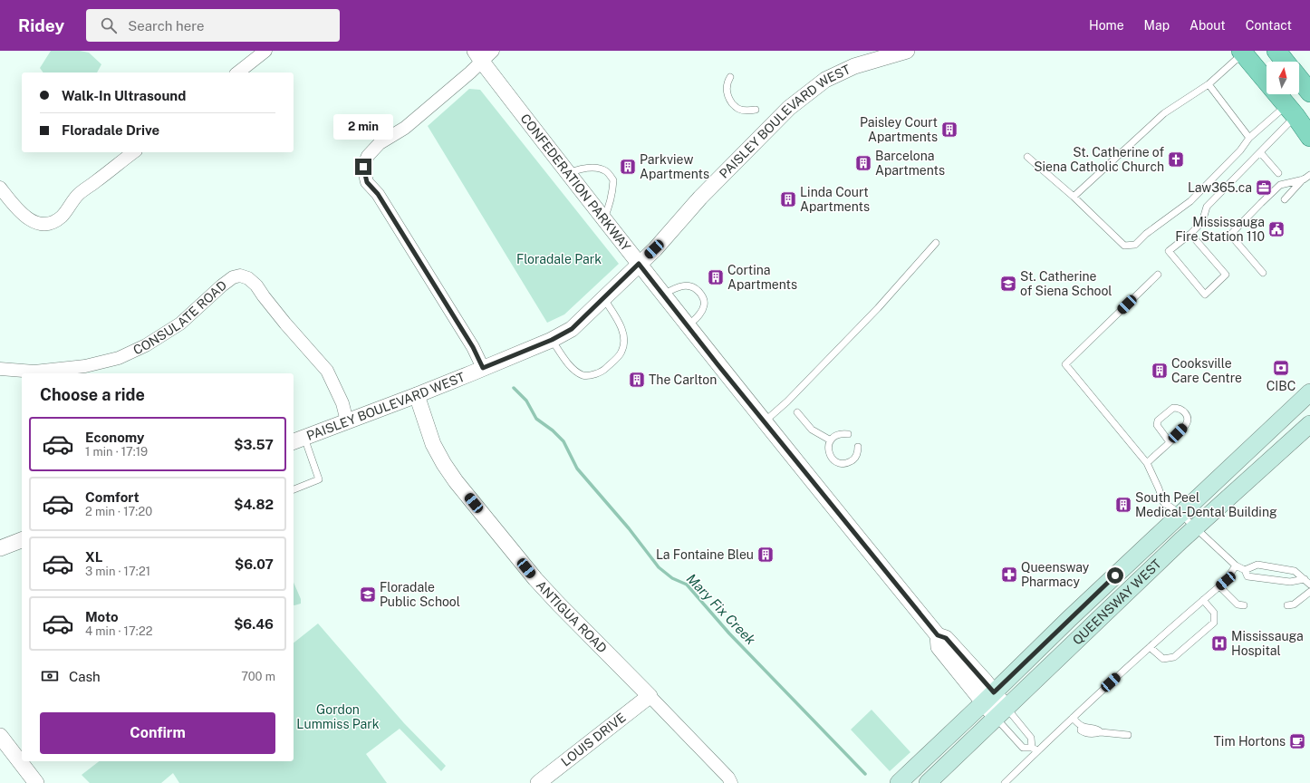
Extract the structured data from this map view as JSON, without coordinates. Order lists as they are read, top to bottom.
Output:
{
  "streets": {
    "main road": ["QUEENSWAY WEST"],
    "street": [
      "PAISLEY BOULEVARD WEST",
      "CONFEDERATION PARKWAY",
      "CONSULATE ROAD",
      "ANTIGUA ROAD",
      "LOUIS DRIVE"
    ]
  },
  "crossings": [
    ["PAISLEY BOULEVARD WEST", "CONFEDERATION PARKWAY"],
    ["PAISLEY BOULEVARD WEST", "CONSULATE ROAD"],
    ["PAISLEY BOULEVARD WEST", "ANTIGUA ROAD"],
    ["CONFEDERATION PARKWAY", "QUEENSWAY WEST"],
    ["ANTIGUA ROAD", "LOUIS DRIVE"]
  ],
  "water": ["Mary Fix Creek"],
  "parks": ["Floradale Park", "Gordon Lummiss Park"],
  "places": {
    "building": [
      "Paisley Court Apartments",
      "Barcelona Apartments",
      "Parkview Apartments",
      "Linda Court Apartments",
      "Cortina Apartments",
      "Cooksville Care Centre",
      "The Carlton",
      "South Peel Medical-Dental Building",
      "La Fontaine Bleu"
    ],
    "church": ["St. Catherine of Siena Catholic Church"],
    "office": ["Law365.ca"],
    "public building": ["Mississauga Fire Station 110"],
    "school or university": ["St. Catherine of Siena School", "Floradale Public School"],
    "bank": ["CIBC"],
    "pharmacy": ["Queensway Pharmacy"],
    "hospital": ["Mississauga Hospital"],
    "cafe": ["Tim Hortons"]
  },
  "north": "top",
  "page": {
    "header": "Ridey",
    "search": "Search here",
    "nav": [
      "Home",
      "Map",
      "About",
      "Contact"
    ],
    "banner": ["Walk-In Ultrasound", "Floradale Drive"],
    "bubble": "2 min",
    "heading": "Choose a ride",
    "list": [
      {
        "name": "Economy",
        "note": "1 min · 17:19",
        "value": "$3.57"
      },
      {
        "name": "Comfort",
        "note": "2 min · 17:20",
        "value": "$4.82"
      },
      {
        "name": "XL",
        "note": "3 min · 17:21",
        "value": "$6.07"
      },
      {
        "name": "Moto",
        "note": "4 min · 17:22",
        "value": "$6.46"
      }
    ],
    "pay": ["Cash", "700 m"],
    "buttons": "Confirm"
  }
}
